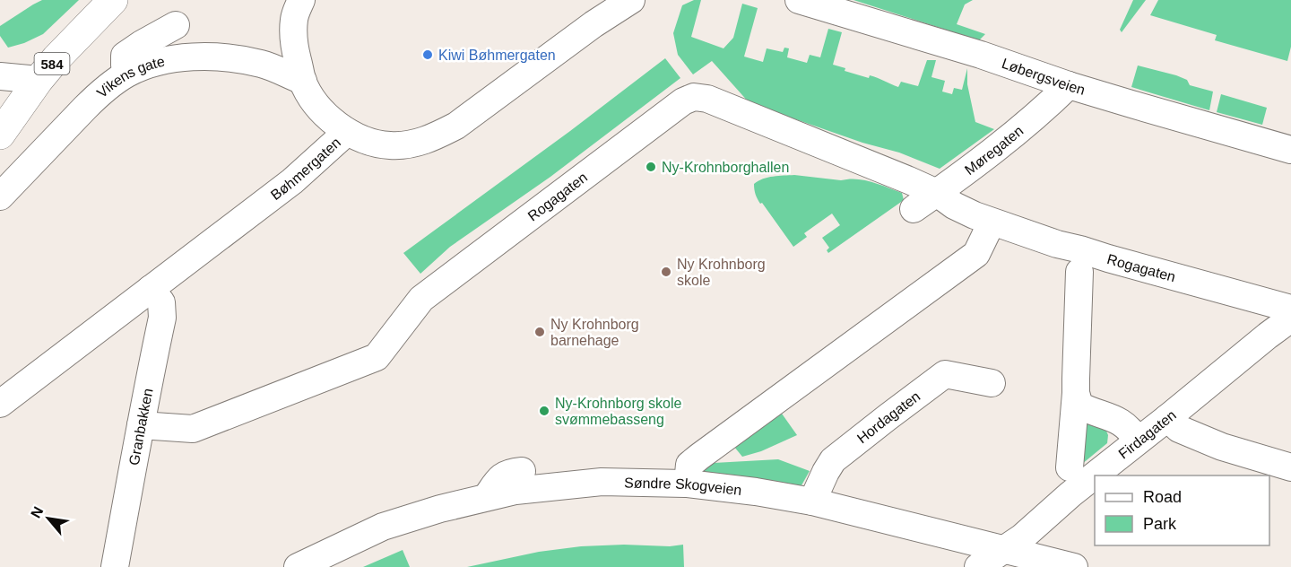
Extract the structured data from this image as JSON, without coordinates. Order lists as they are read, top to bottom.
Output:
{
  "streets": {
    "main road": ["584"],
    "street": [
      "Løbergsveien",
      "Vikens gate",
      "Møregaten",
      "Bøhmergaten",
      "Rogagaten",
      "Hordagaten",
      "Granbakken",
      "Firdagaten",
      "Søndre Skogveien"
    ]
  },
  "crossings": [
    ["Løbergsveien", "Møregaten"],
    ["Møregaten", "Rogagaten"],
    ["Bøhmergaten", "Granbakken"],
    ["Rogagaten", "Granbakken"],
    ["Hordagaten", "Søndre Skogveien"],
    ["Firdagaten", "Søndre Skogveien"]
  ],
  "places": [
    "Kiwi Bøhmergaten",
    "Ny-Krohnborghallen",
    "Ny Krohnborg skole",
    "Ny Krohnborg barnehage",
    "Ny-Krohnborg skole svømmebasseng"
  ],
  "legend": ["Road", "Park"],
  "north": "top left"
}
